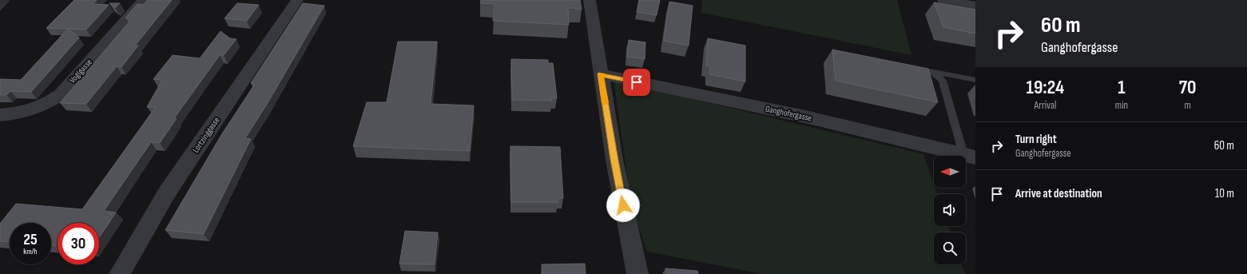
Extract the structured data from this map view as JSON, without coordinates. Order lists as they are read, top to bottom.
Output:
{
  "streets": {
    "street": ["Voglgasse", "Ganghofergasse", "Lortzinggasse"]
  },
  "north": "left",
  "page": {
    "turn": ["60 m", "Ganghofergasse"],
    "eta": [
      "19:24",
      "Arrival",
      "1",
      "min",
      "70",
      "m"
    ],
    "list": [
      {
        "name": "Turn right",
        "note": "Ganghofergasse",
        "value": "60 m"
      },
      {
        "name": "Arrive at destination",
        "value": "10 m"
      }
    ],
    "speed": "25 km/h",
    "limit": "30"
  }
}
